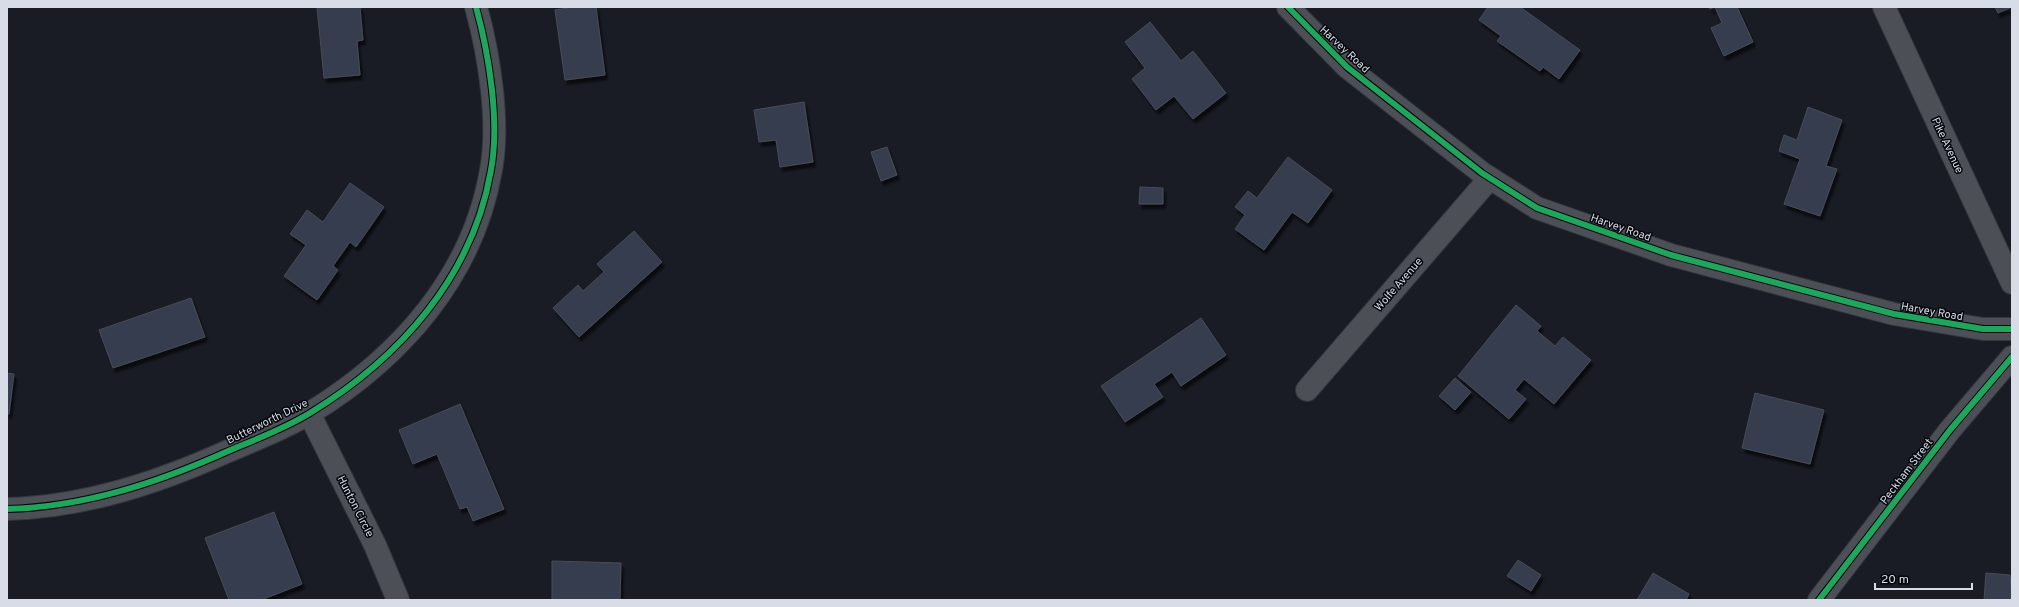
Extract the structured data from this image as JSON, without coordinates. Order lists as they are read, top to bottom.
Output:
{
  "streets": {
    "street": [
      "Harvey Road",
      "Pike Avenue",
      "Wolfe Avenue",
      "Butterworth Drive",
      "Peckham Street",
      "Hunton Circle"
    ]
  },
  "crossings": [
    ["Harvey Road", "Wolfe Avenue"],
    ["Butterworth Drive", "Hunton Circle"]
  ],
  "scale_bar": "20 m"
}
